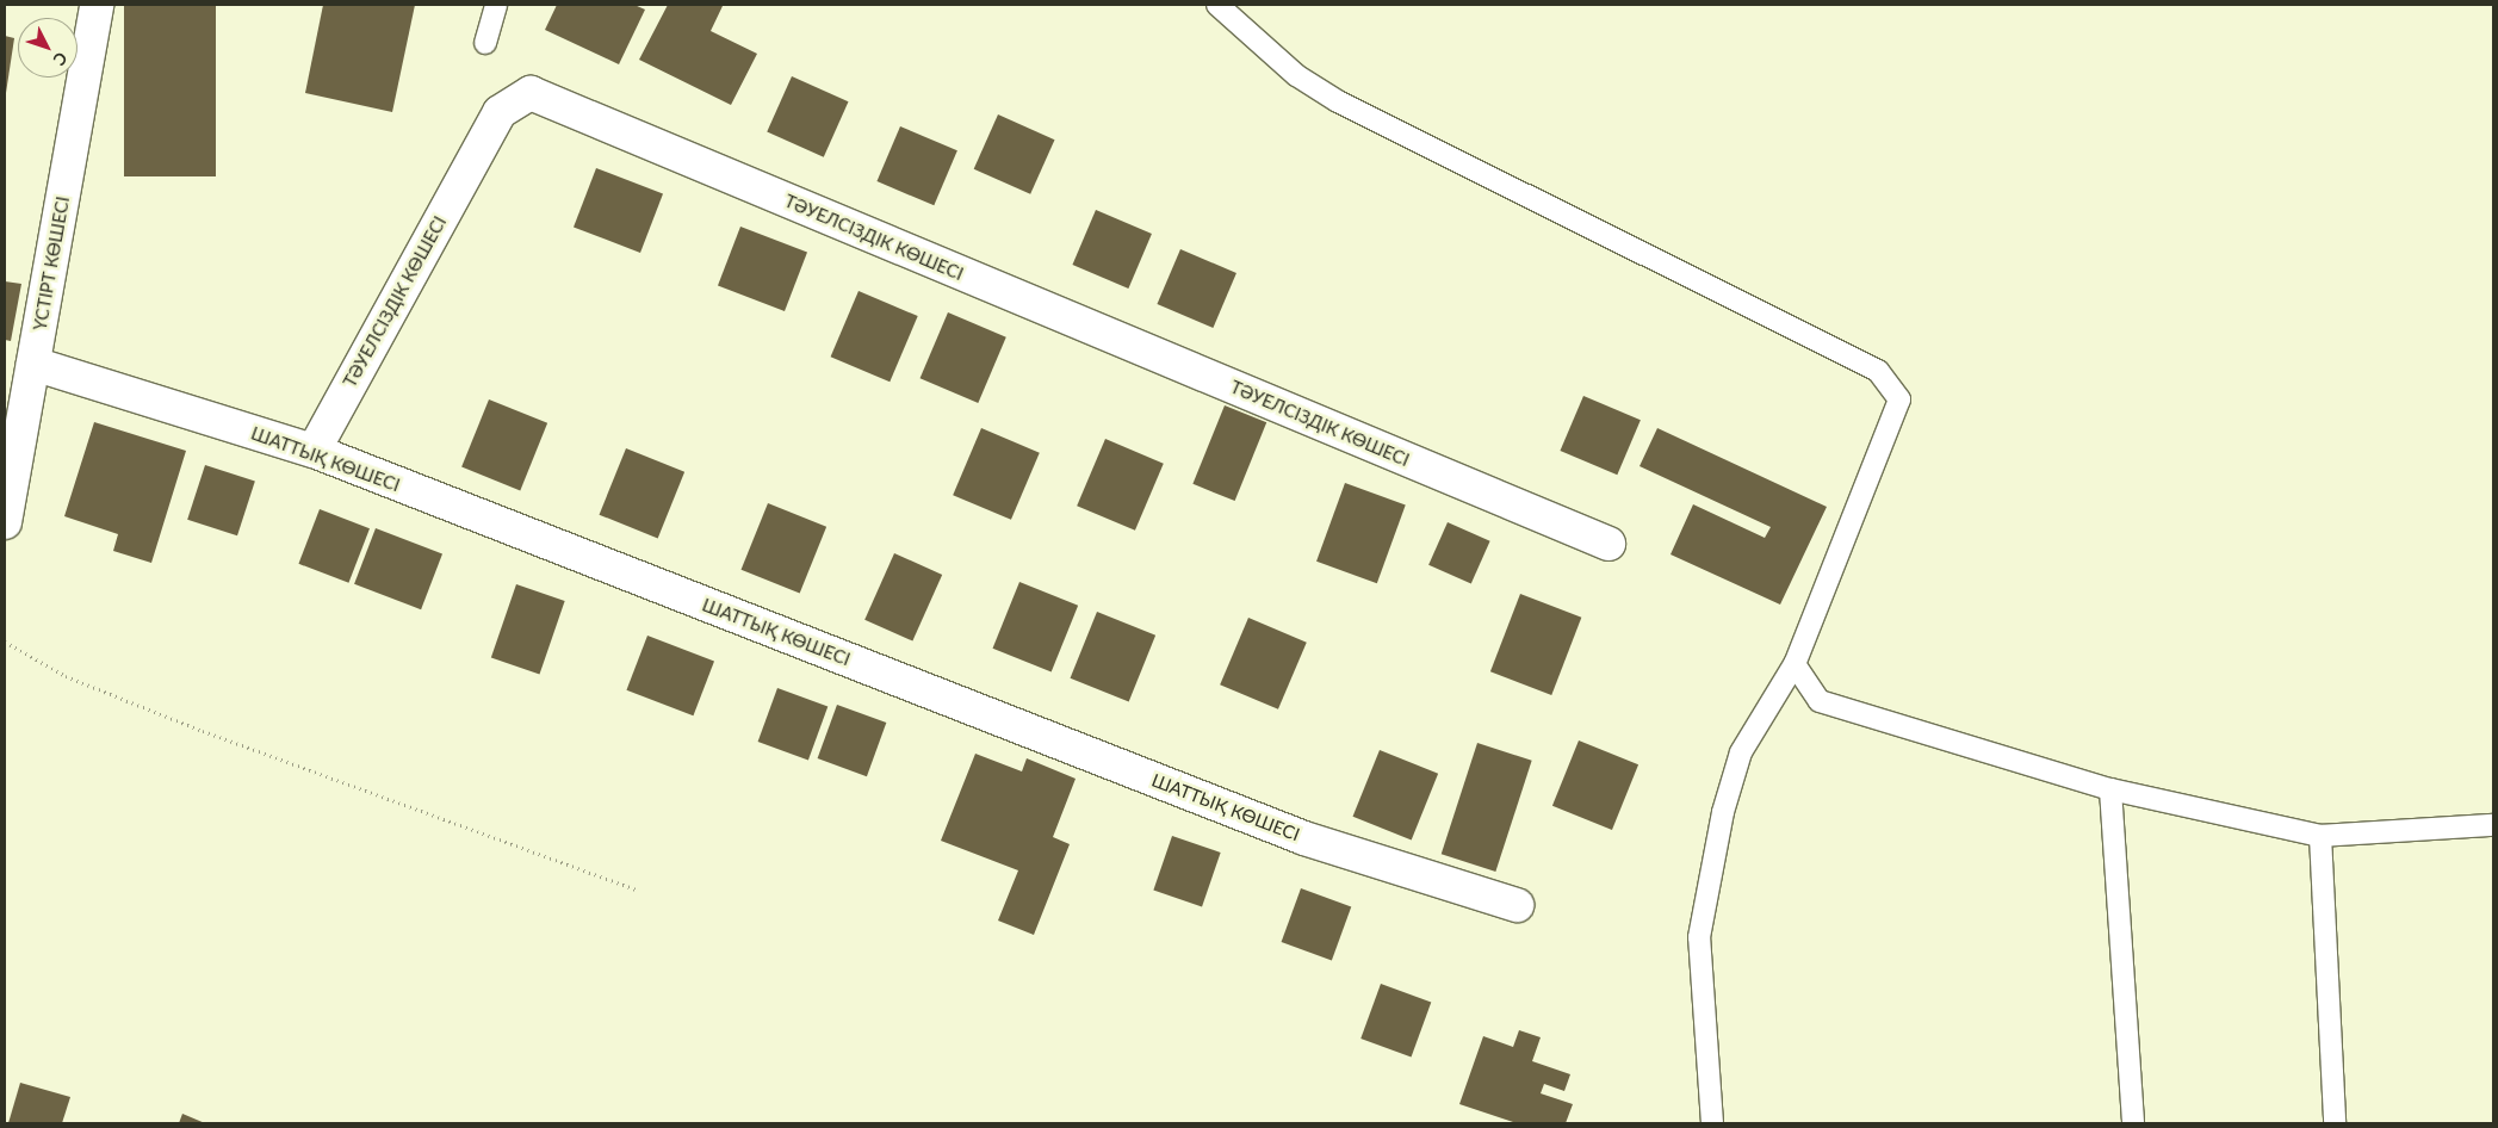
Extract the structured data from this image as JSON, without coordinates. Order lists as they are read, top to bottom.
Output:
{
  "streets": {
    "street": ["ТӘУЕЛСІЗДІК КӨШЕСІ", "ҮСТІРТ КӨШЕСІ", "ШАТТЫҚ КӨШЕСІ"]
  },
  "crossings": [
    ["ТӘУЕЛСІЗДІК КӨШЕСІ", "ШАТТЫҚ КӨШЕСІ"],
    ["ҮСТІРТ КӨШЕСІ", "ШАТТЫҚ КӨШЕСІ"]
  ],
  "north": "bottom right"
}
